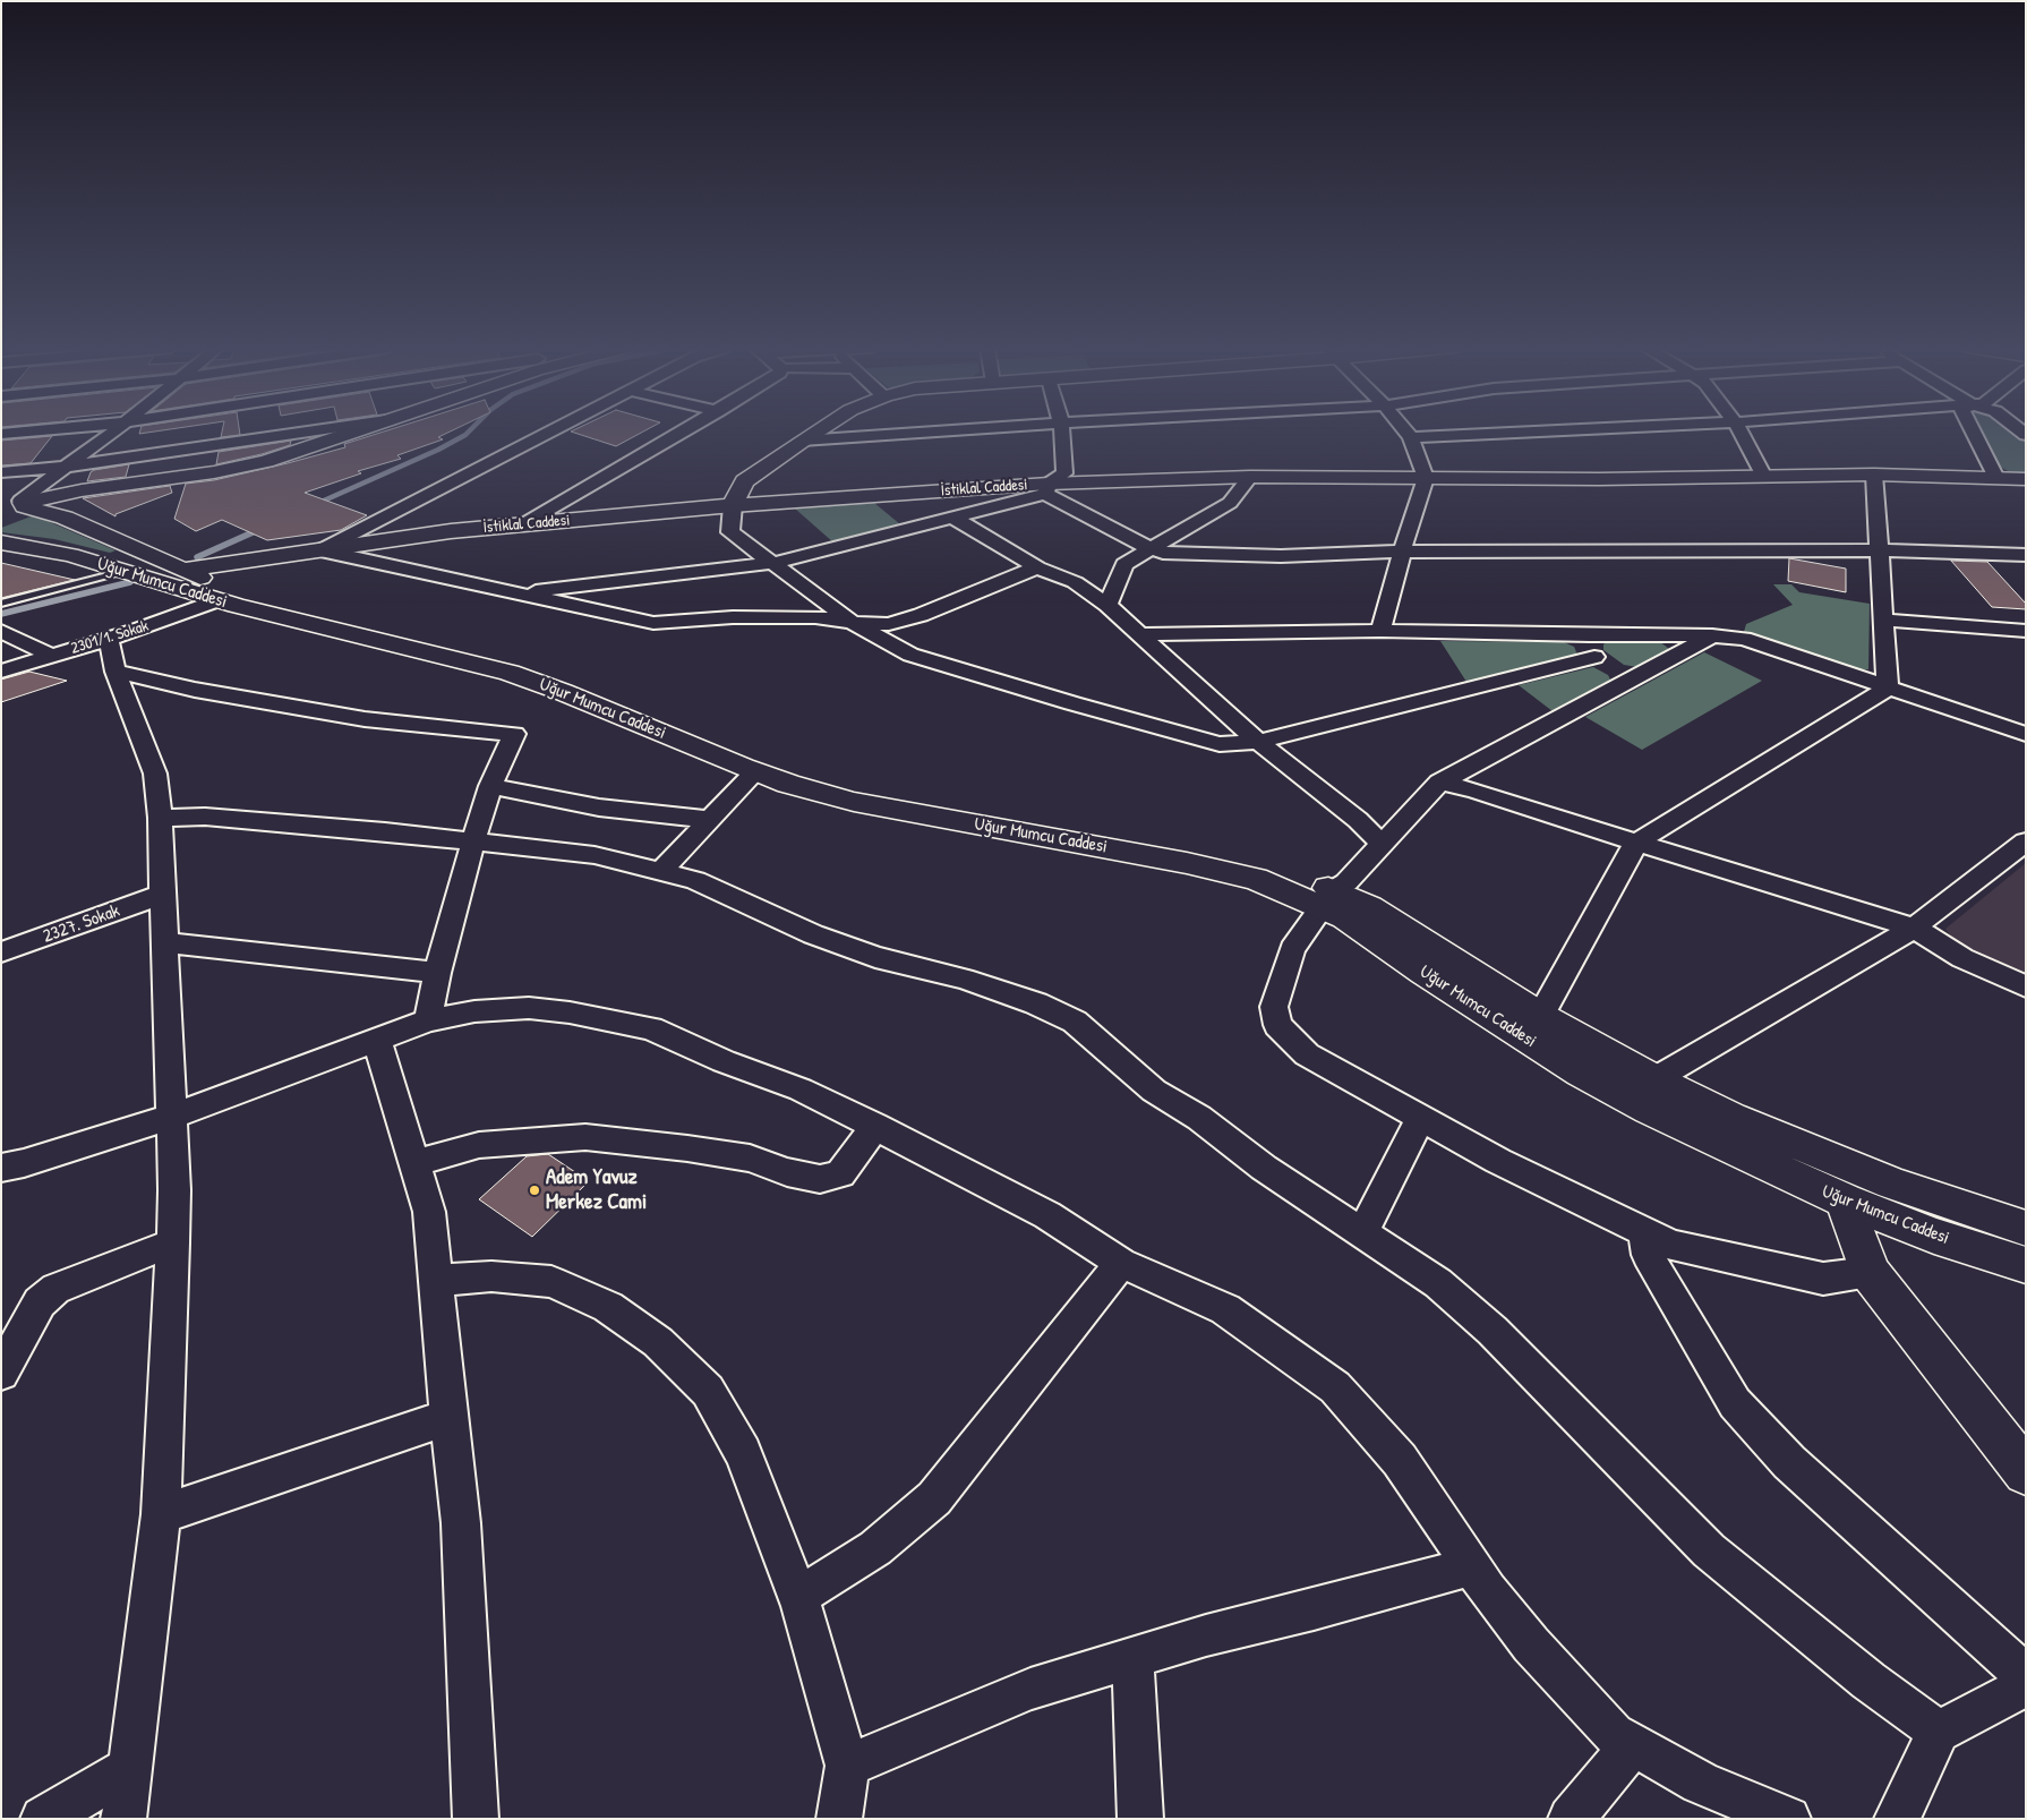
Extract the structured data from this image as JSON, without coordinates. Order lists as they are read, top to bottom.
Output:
{
  "streets": {
    "street": [
      "İstiklal Caddesi",
      "Uğur Mumcu Caddesi",
      "2301/1. Sokak",
      "2327. Sokak"
    ]
  },
  "crossings": [
    ["İstiklal Caddesi", "Uğur Mumcu Caddesi"],
    ["Uğur Mumcu Caddesi", "2301/1. Sokak"]
  ],
  "places": ["Adem Yavuz Merkez Cami"]
}
